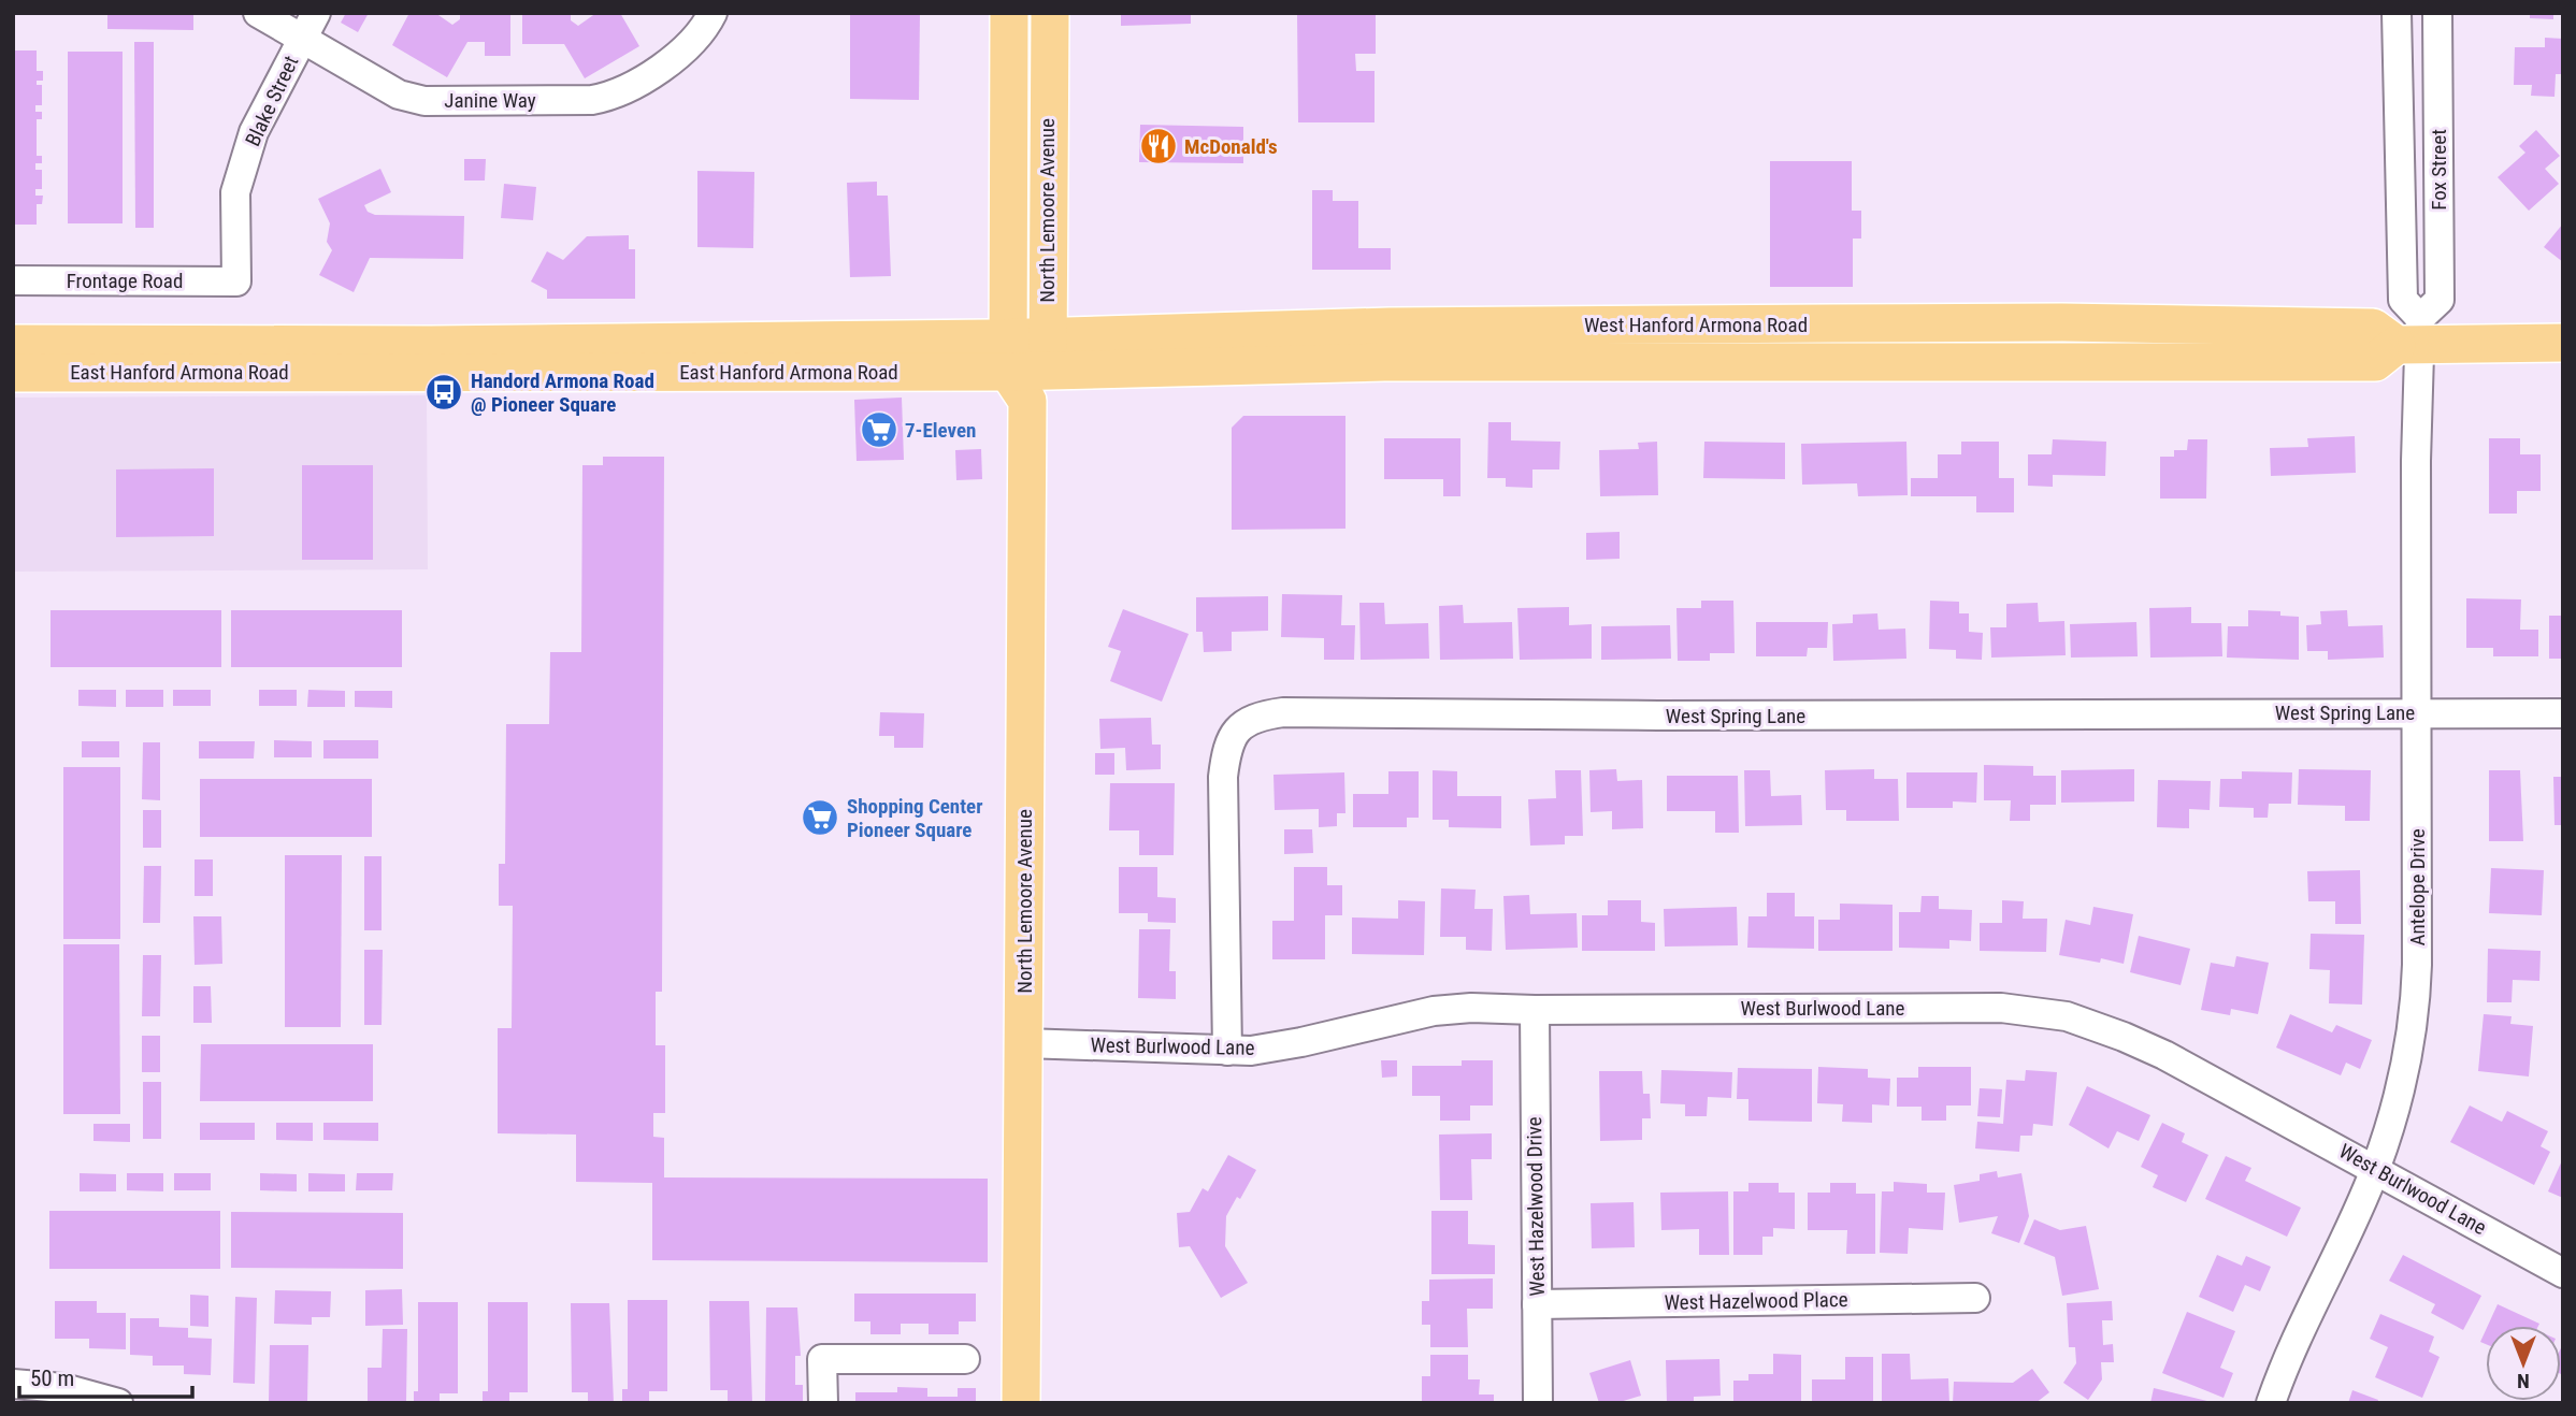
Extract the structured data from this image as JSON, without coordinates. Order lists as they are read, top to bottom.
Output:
{
  "streets": {
    "main road": ["North Lemoore Avenue", "West Hanford Armona Road", "East Hanford Armona Road"],
    "street": [
      "Janine Way",
      "Blake Street",
      "Fox Street",
      "Frontage Road",
      "West Spring Lane",
      "Antelope Drive",
      "West Burlwood Lane",
      "West Hazelwood Drive",
      "West Hazelwood Place"
    ]
  },
  "crossings": [
    ["Janine Way", "Blake Street"],
    ["Blake Street", "Frontage Road"],
    ["Fox Street", "West Hanford Armona Road"],
    ["Fox Street", "Antelope Drive"],
    ["North Lemoore Avenue", "West Hanford Armona Road"],
    ["North Lemoore Avenue", "East Hanford Armona Road"],
    ["North Lemoore Avenue", "West Burlwood Lane"],
    ["West Hanford Armona Road", "East Hanford Armona Road"],
    ["West Hanford Armona Road", "Antelope Drive"],
    ["West Spring Lane", "Antelope Drive"],
    ["West Spring Lane", "West Burlwood Lane"],
    ["Antelope Drive", "West Burlwood Lane"],
    ["West Burlwood Lane", "West Hazelwood Drive"],
    ["West Hazelwood Drive", "West Hazelwood Place"]
  ],
  "places": {
    "restaurant": ["McDonald's"],
    "bus stop": ["Handord Armona Road @ Pioneer Square"],
    "supermarket": ["7-Eleven", "Shopping Center Pioneer Square"]
  },
  "scale_bar": "50 m",
  "north": "bottom"
}
